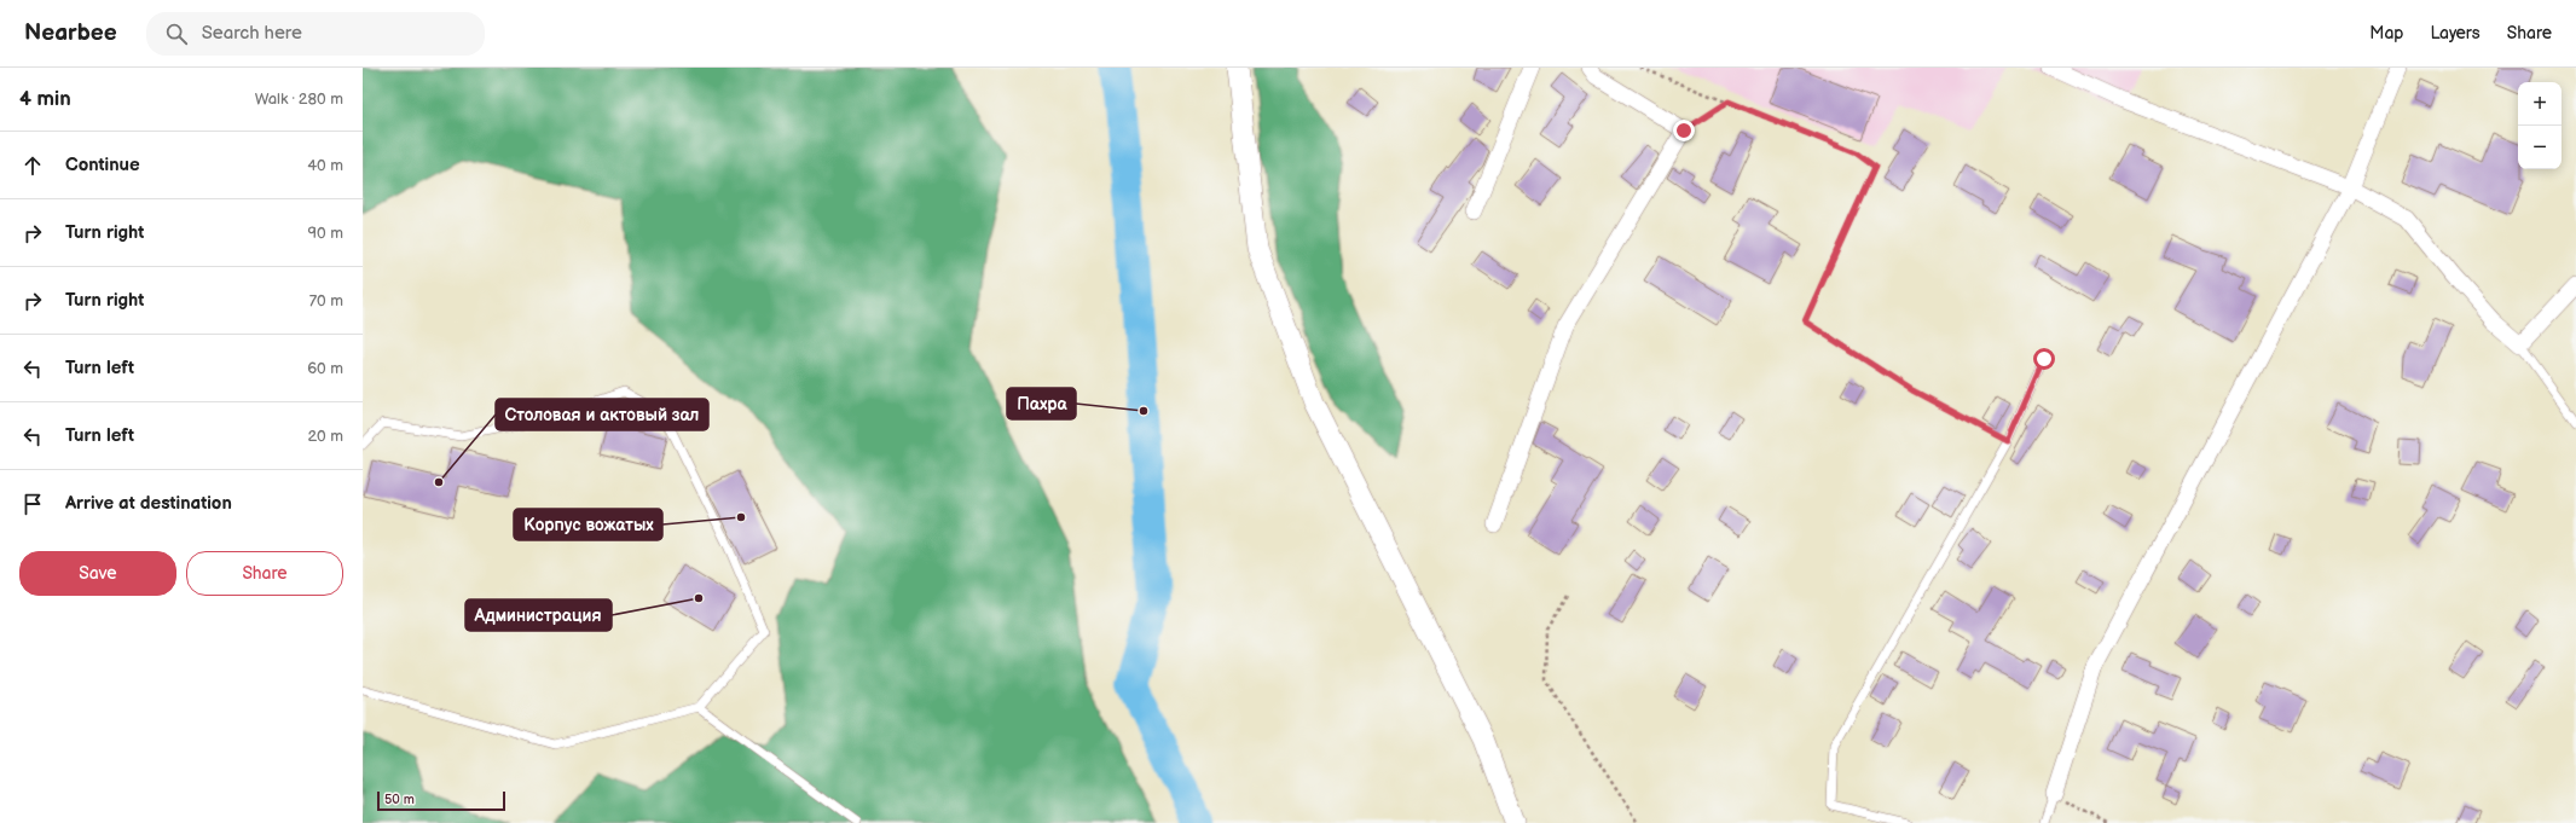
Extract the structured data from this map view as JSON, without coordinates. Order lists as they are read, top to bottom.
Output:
{
  "places": [
    "Пахра",
    "Столовая и актовый зал",
    "Корпус вожатых",
    "Администрация"
  ],
  "scale_bar": "50 m",
  "page": {
    "header": "Nearbee",
    "search": "Search here",
    "nav": ["Map", "Layers", "Share"],
    "heading": ["4 min", "Walk · 280 m"],
    "map_buttons": ["+", "−"],
    "list": [
      ["Continue", "40 m"],
      ["Turn right", "90 m"],
      ["Turn right", "70 m"],
      ["Turn left", "60 m"],
      ["Turn left", "20 m"],
      "Arrive at destination"
    ],
    "buttons": ["Save", "Share"],
    "scale": "50 m"
  }
}
